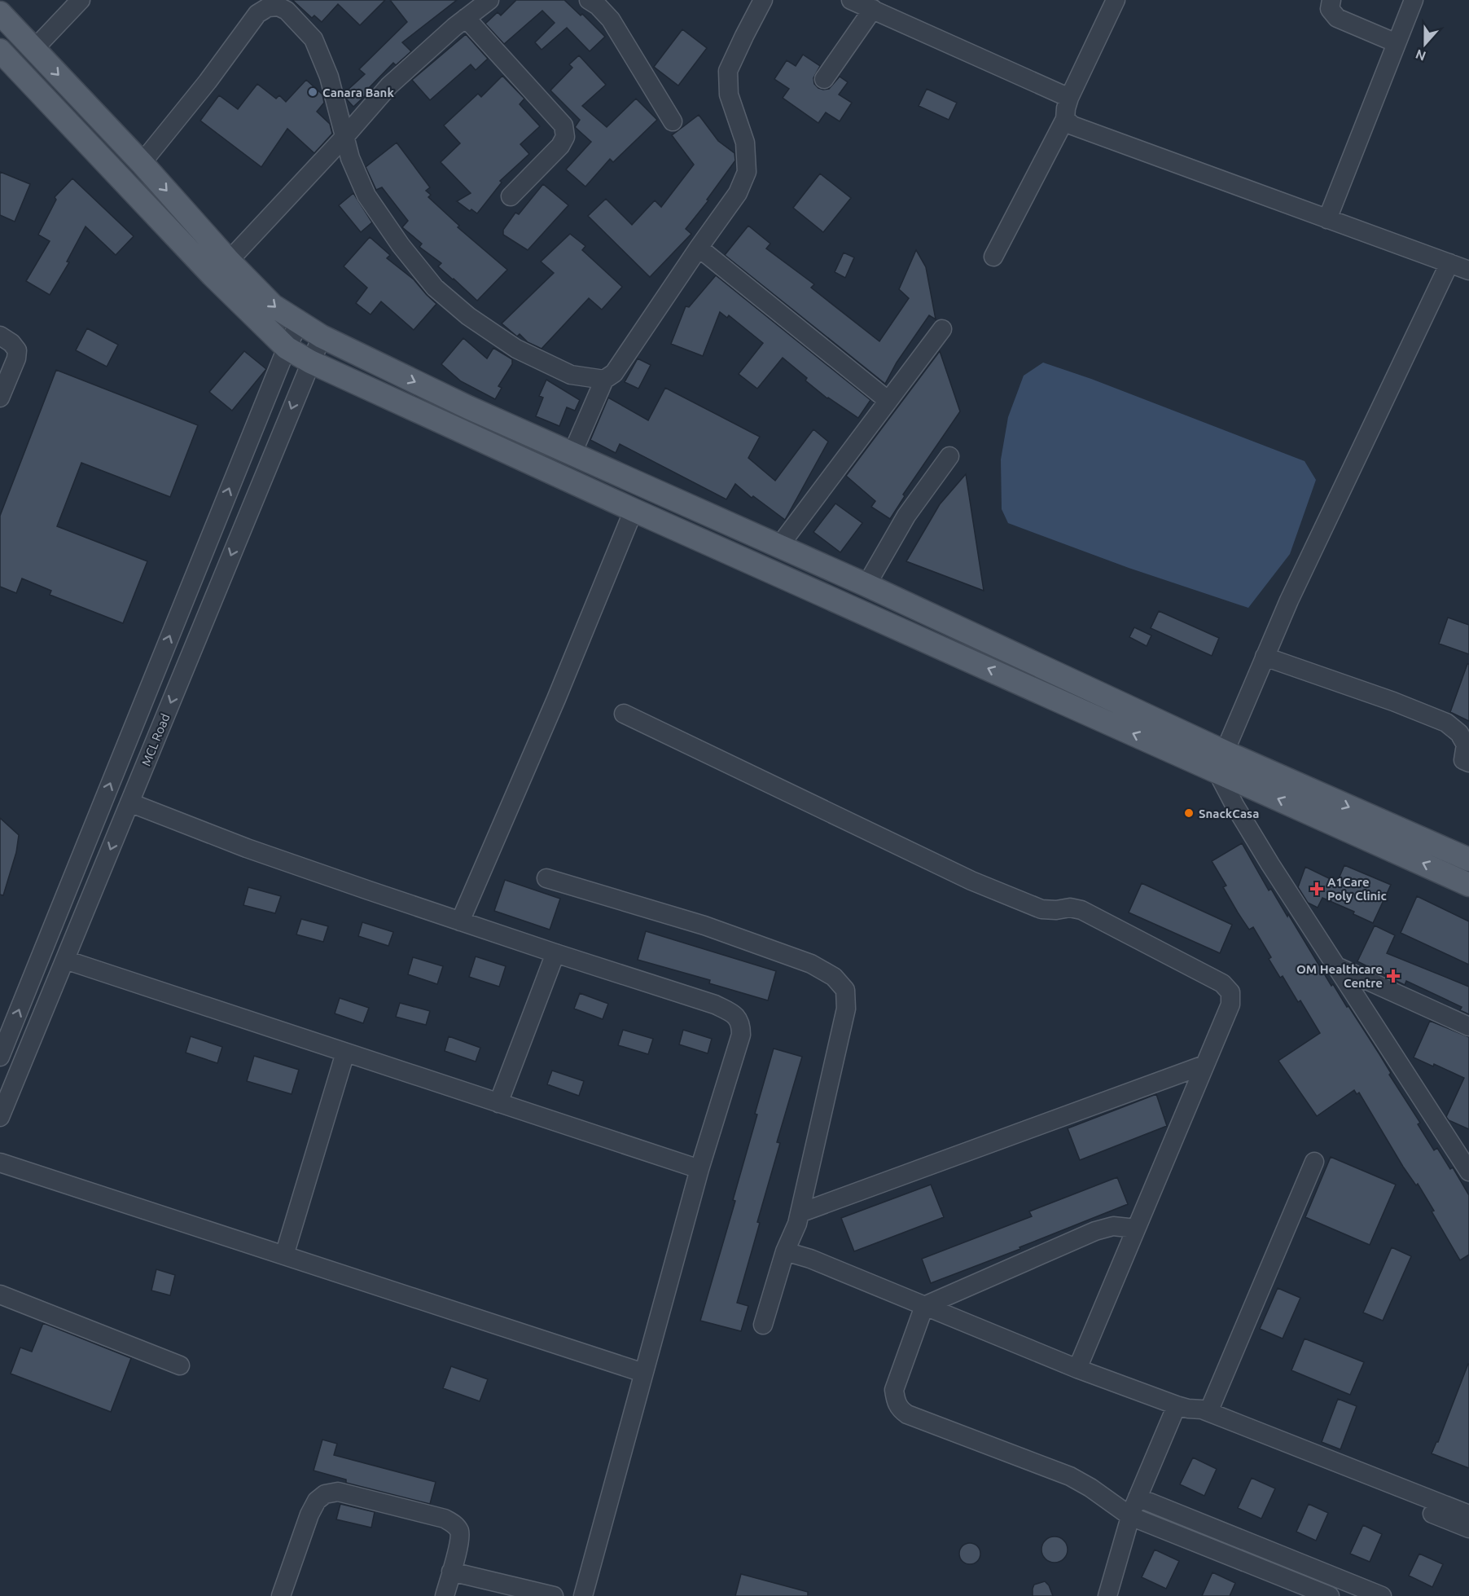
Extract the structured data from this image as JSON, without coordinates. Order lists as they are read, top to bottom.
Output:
{
  "streets": {
    "street": ["MCL Road"]
  },
  "places": {
    "other": ["Canara Bank", "SnackCasa"],
    "health": ["A1Care Poly Clinic", "OM Healthcare Centre"]
  },
  "north": "bottom"
}
